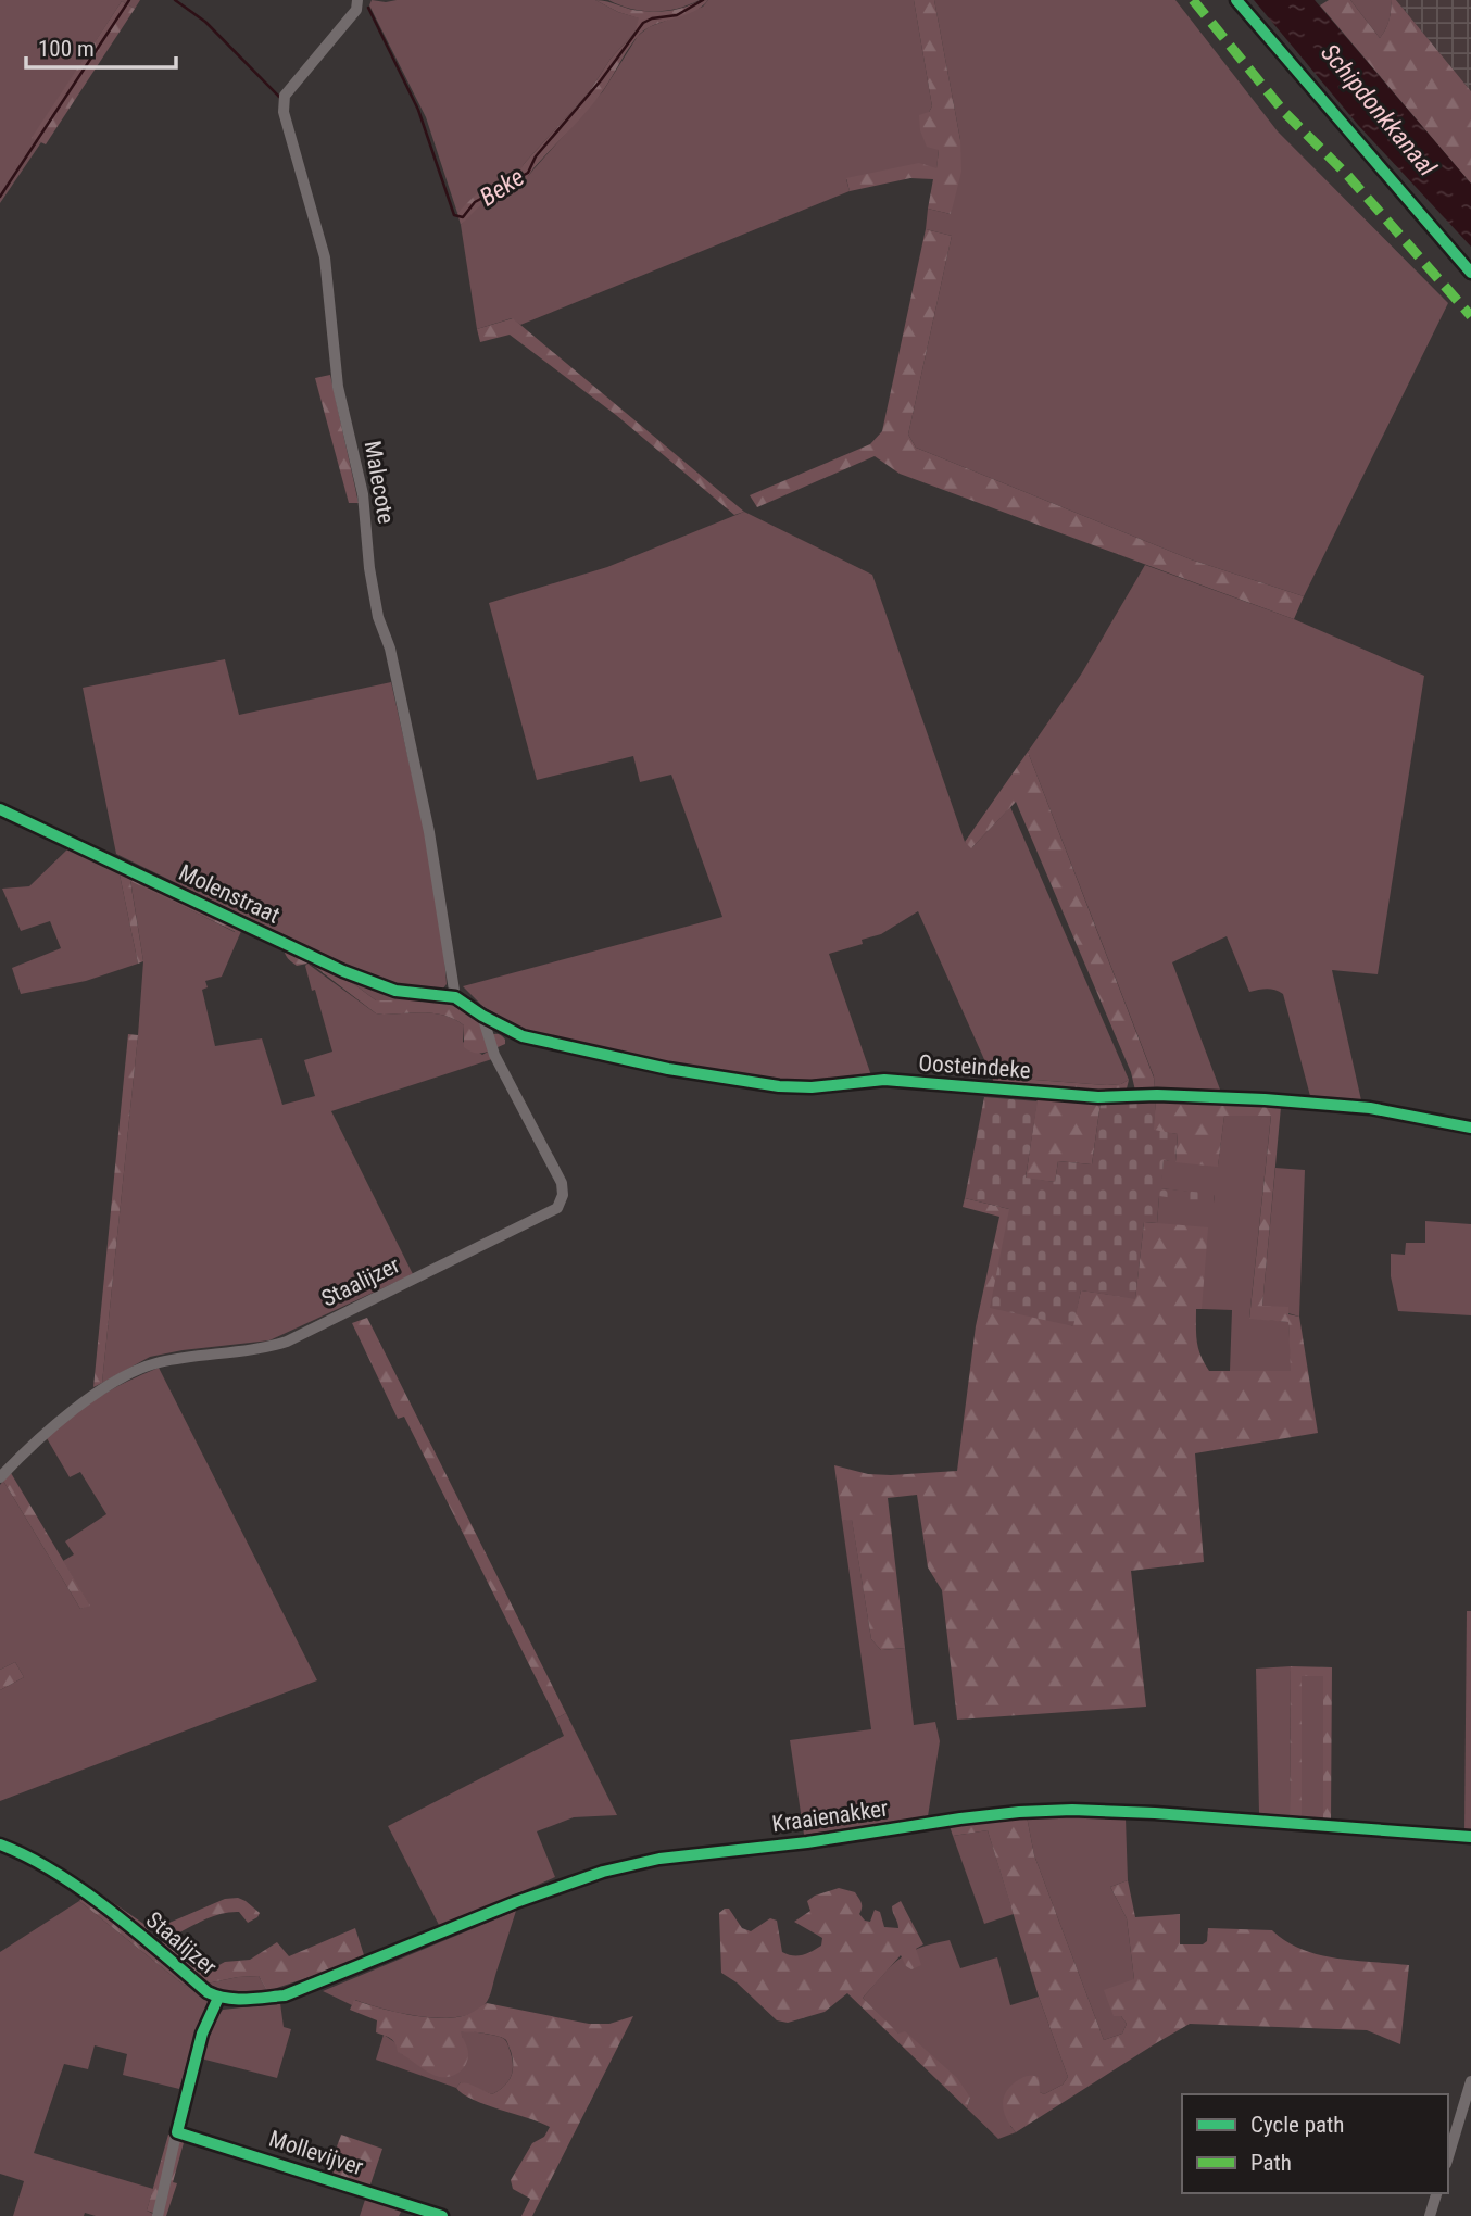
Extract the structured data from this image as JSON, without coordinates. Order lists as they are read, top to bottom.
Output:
{
  "streets": {
    "street": [
      "Malecote",
      "Molenstraat",
      "Oosteindeke",
      "Staalijzer",
      "Kraaienakker",
      "Mollevijver"
    ]
  },
  "crossings": [
    ["Malecote", "Molenstraat"],
    ["Malecote", "Oosteindeke"],
    ["Molenstraat", "Oosteindeke"],
    ["Oosteindeke", "Staalijzer"],
    ["Staalijzer", "Kraaienakker"],
    ["Staalijzer", "Mollevijver"]
  ],
  "water": ["Schipdonkkanaal", "Beke"],
  "legend": ["Cycle path", "Path"],
  "scale_bar": "100 m"
}
